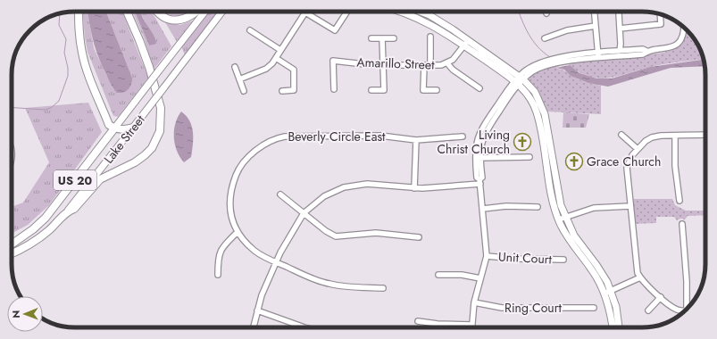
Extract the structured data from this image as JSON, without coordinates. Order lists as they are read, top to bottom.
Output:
{
  "streets": {
    "highway": ["Lake Street", "US 20"],
    "street": [
      "Amarillo Street",
      "Beverly Circle East",
      "Unit Court",
      "Ring Court"
    ]
  },
  "places": {
    "church": ["Living Christ Church", "Grace Church"]
  },
  "north": "left"
}
